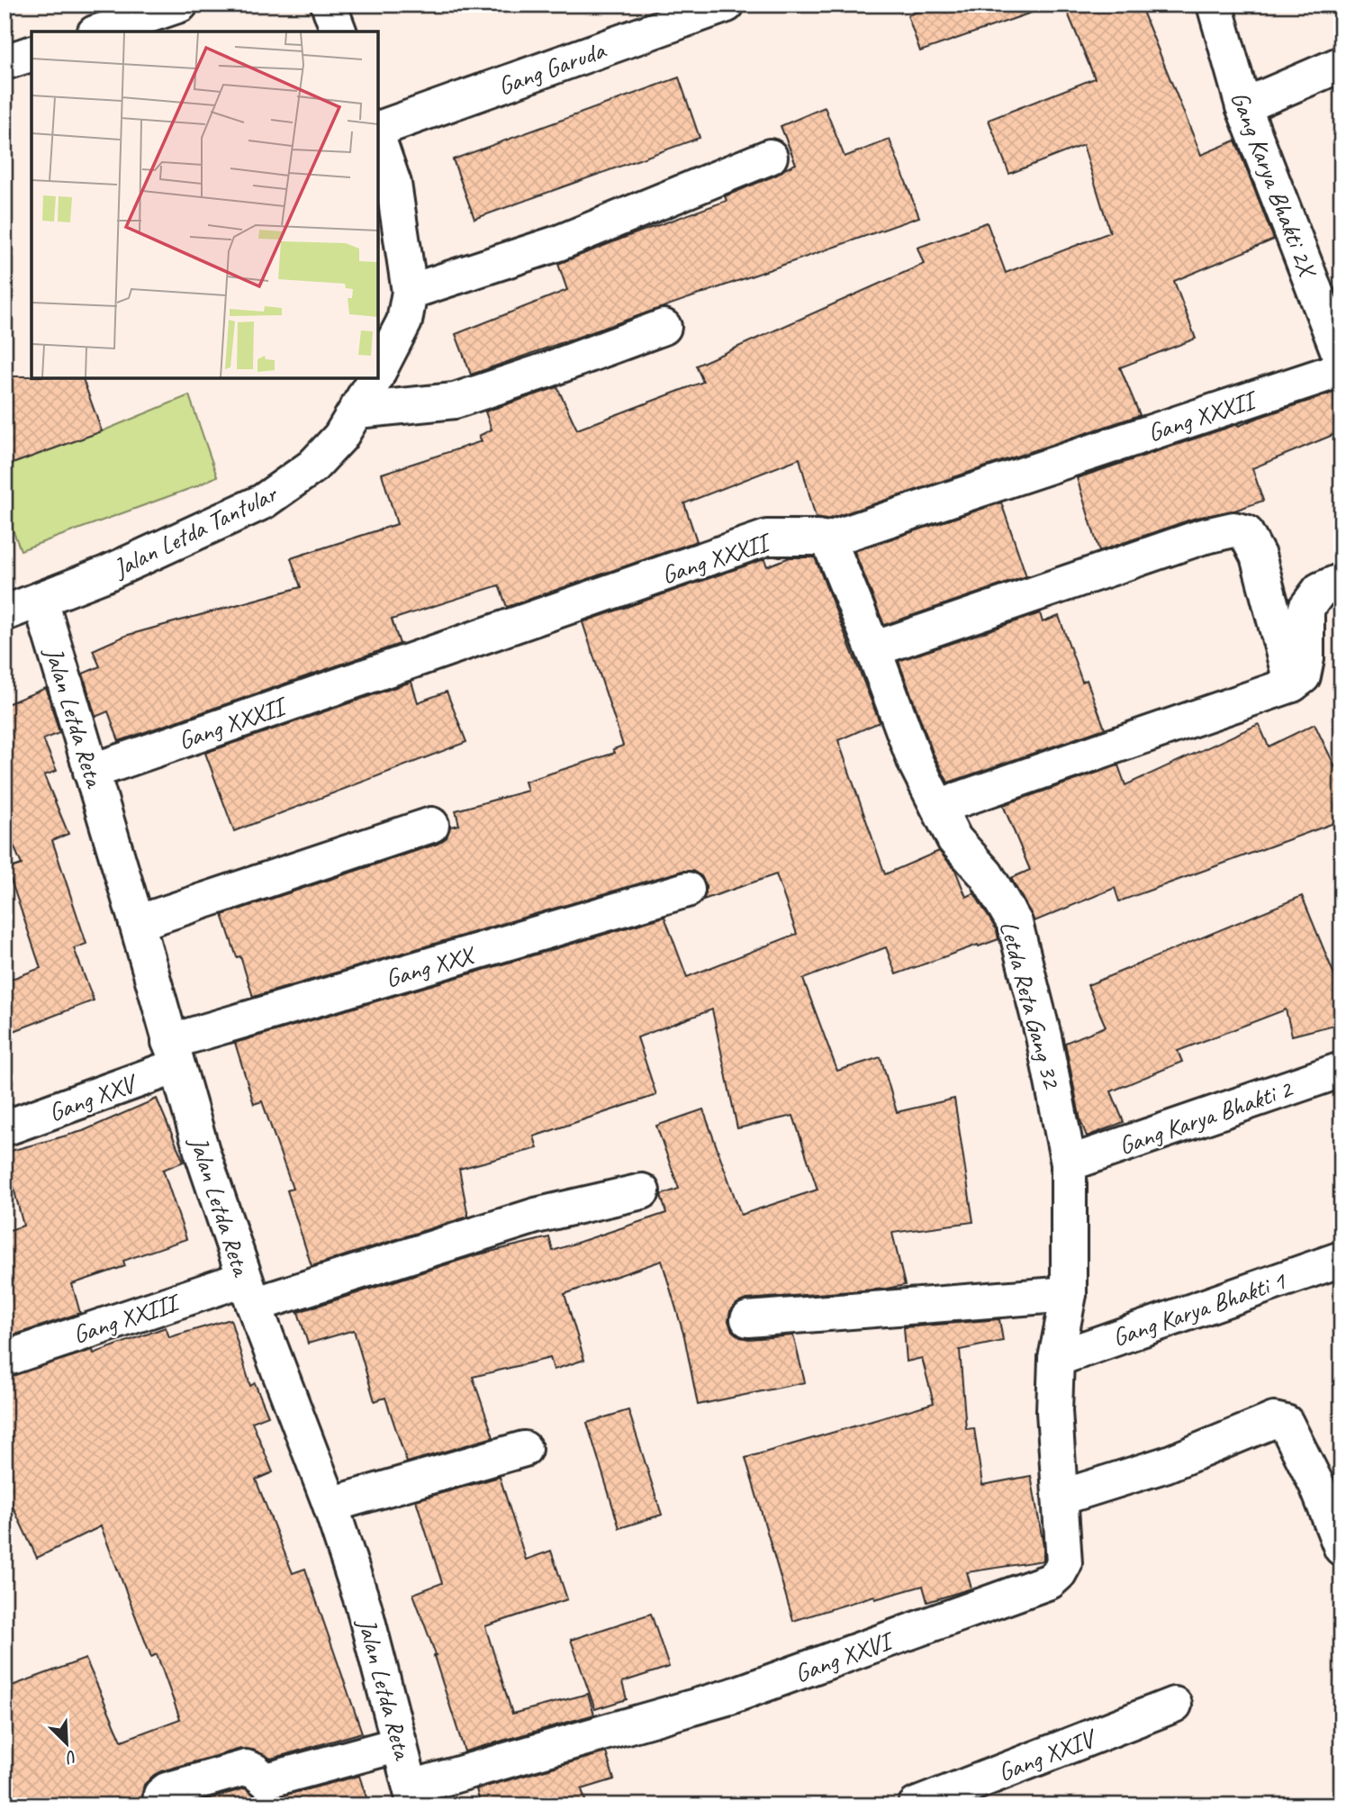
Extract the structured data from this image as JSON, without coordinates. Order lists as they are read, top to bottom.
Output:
{
  "streets": {
    "street": [
      "Gang Garuda",
      "Gang Karya Bhakti 2X",
      "Gang XXXII",
      "Jalan Letda Tantular",
      "Jalan Letda Reta",
      "Gang XXX",
      "Letda Reta Gang 32",
      "Gang XXV",
      "Gang Karya Bhakti 2",
      "Gang Karya Bhakti 1",
      "Gang XXIII",
      "Gang XXVI",
      "Gang XXIV"
    ]
  },
  "crossings": [
    ["Gang XXXII", "Jalan Letda Reta"],
    ["Gang XXXII", "Letda Reta Gang 32"],
    ["Jalan Letda Tantular", "Jalan Letda Reta"],
    ["Jalan Letda Reta", "Gang XXX"],
    ["Jalan Letda Reta", "Gang XXV"],
    ["Jalan Letda Reta", "Gang XXIII"],
    ["Jalan Letda Reta", "Gang XXVI"],
    ["Gang XXX", "Gang XXV"],
    ["Letda Reta Gang 32", "Gang Karya Bhakti 2"],
    ["Letda Reta Gang 32", "Gang Karya Bhakti 1"],
    ["Letda Reta Gang 32", "Gang XXVI"],
    ["Gang Karya Bhakti 1", "Gang XXVI"]
  ],
  "north": "bottom right"
}
